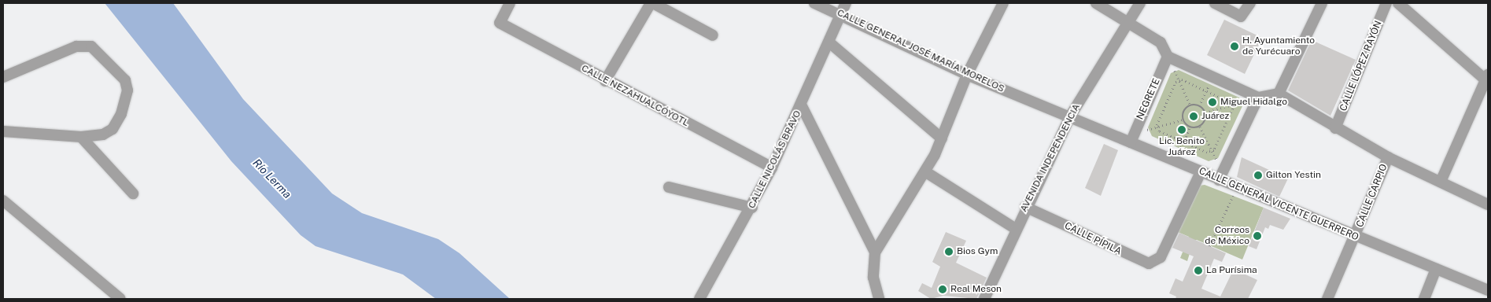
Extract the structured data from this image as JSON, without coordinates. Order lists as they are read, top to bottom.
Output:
{
  "streets": {
    "street": [
      "CALLE GENERAL JOSÉ MARÍA MORELOS",
      "CALLE LÓPEZ RAYÓN",
      "CALLE NEZAHUALCÓYOTL",
      "NEGRETE",
      "AVENIDA INDEPENDENCIA",
      "CALLE NICOLÁS BRAVO",
      "CALLE CARPIO",
      "CALLE GENERAL VICENTE GUERRERO",
      "CALLE PÍPILA"
    ]
  },
  "crossings": [
    ["CALLE GENERAL JOSÉ MARÍA MORELOS", "AVENIDA INDEPENDENCIA"],
    ["CALLE GENERAL JOSÉ MARÍA MORELOS", "CALLE NICOLÁS BRAVO"],
    ["CALLE GENERAL JOSÉ MARÍA MORELOS", "CALLE GENERAL VICENTE GUERRERO"],
    ["CALLE NEZAHUALCÓYOTL", "CALLE NICOLÁS BRAVO"],
    ["NEGRETE", "CALLE GENERAL VICENTE GUERRERO"],
    ["AVENIDA INDEPENDENCIA", "CALLE GENERAL VICENTE GUERRERO"],
    ["AVENIDA INDEPENDENCIA", "CALLE PÍPILA"],
    ["CALLE CARPIO", "CALLE GENERAL VICENTE GUERRERO"],
    ["CALLE GENERAL VICENTE GUERRERO", "CALLE PÍPILA"]
  ],
  "water": ["Río Lerma"],
  "places": [
    "H. Ayuntamiento de Yurécuaro",
    "Miguel Hidalgo",
    "Juárez",
    "Lic. Benito Juárez",
    "Gilton Yestin",
    "Correos de México",
    "Bios Gym",
    "La Purísima",
    "Real Meson"
  ]
}
